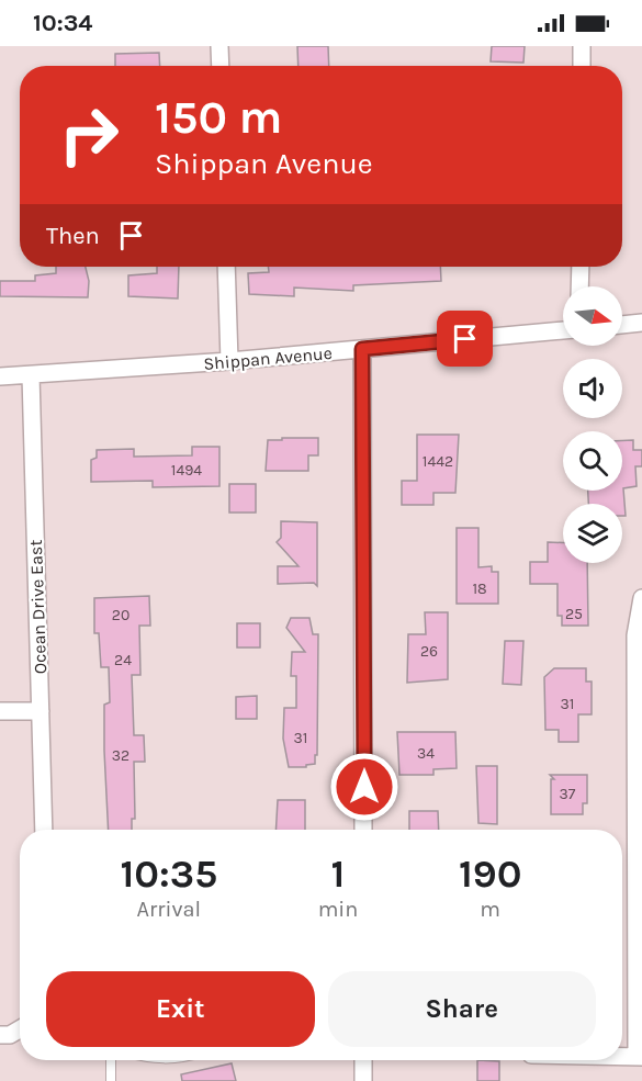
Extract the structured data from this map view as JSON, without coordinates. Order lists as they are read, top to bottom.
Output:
{
  "streets": {
    "street": ["Shippan Avenue", "Ocean Drive East"]
  },
  "crossings": [
    ["Shippan Avenue", "Ocean Drive East"]
  ],
  "house_numbers": [
    "1442",
    "1494",
    "18",
    "25",
    "20",
    "26",
    "24",
    "31",
    "31",
    "34",
    "32",
    "37"
  ],
  "north": "right",
  "page": {
    "status": "10:34",
    "turn": ["150 m", "Shippan Avenue"],
    "then": "Then",
    "eta": [
      "10:35",
      "Arrival",
      "1",
      "min",
      "190",
      "m"
    ],
    "buttons": ["Exit", "Share"]
  }
}
